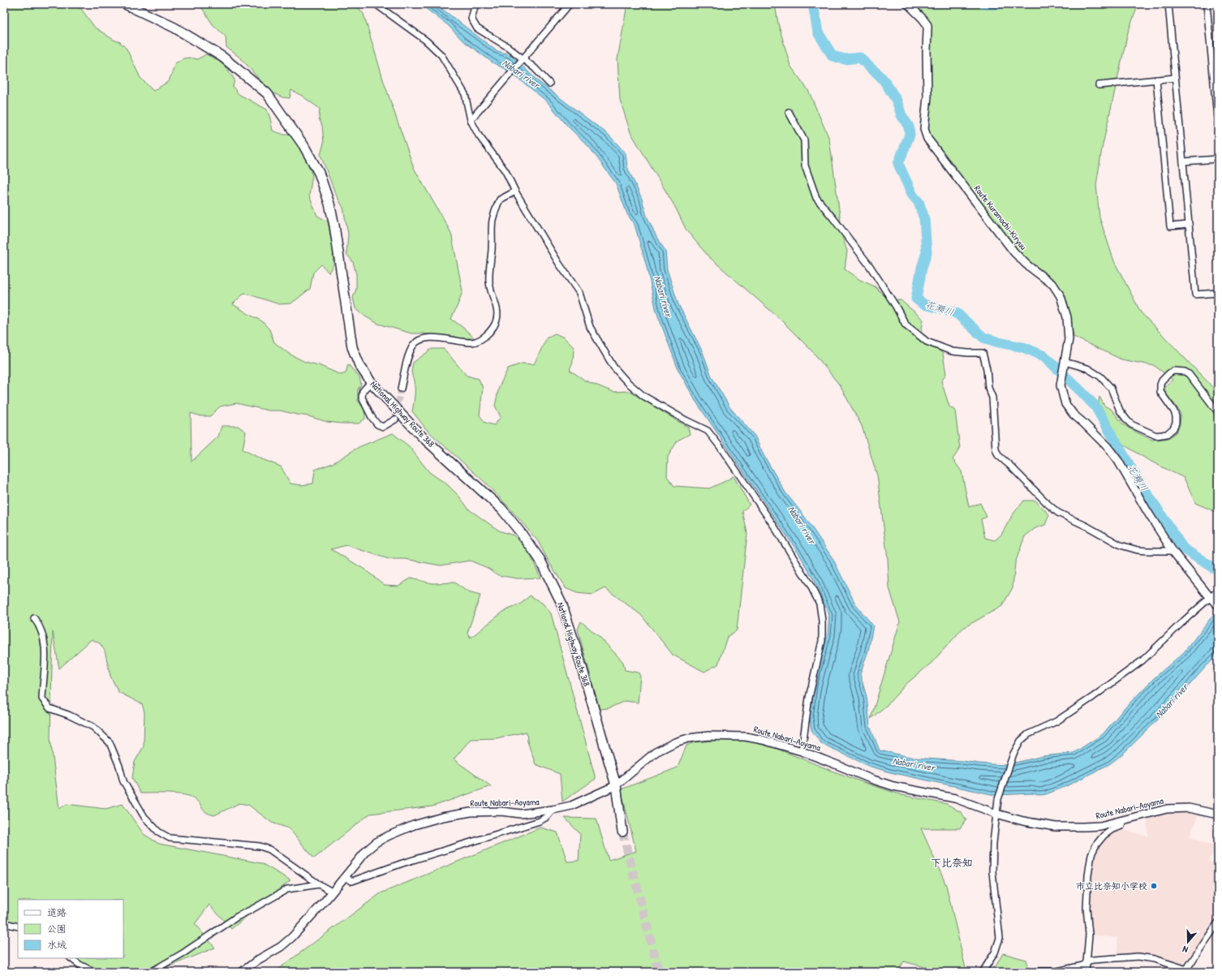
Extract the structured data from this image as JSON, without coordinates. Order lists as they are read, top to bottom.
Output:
{
  "streets": {
    "highway": ["National Highway Route 368"],
    "main road": ["Route Kuramochi-Kiryuu", "Route Nabari-Aoyama"]
  },
  "crossings": [
    ["National Highway Route 368", "Route Nabari-Aoyama"]
  ],
  "districts": ["下比奈知"],
  "water": ["Nabari river", "花瀬川"],
  "places": ["市立比奈知小学校"],
  "legend": ["道路", "公園", "水域"],
  "north": "bottom"
}
